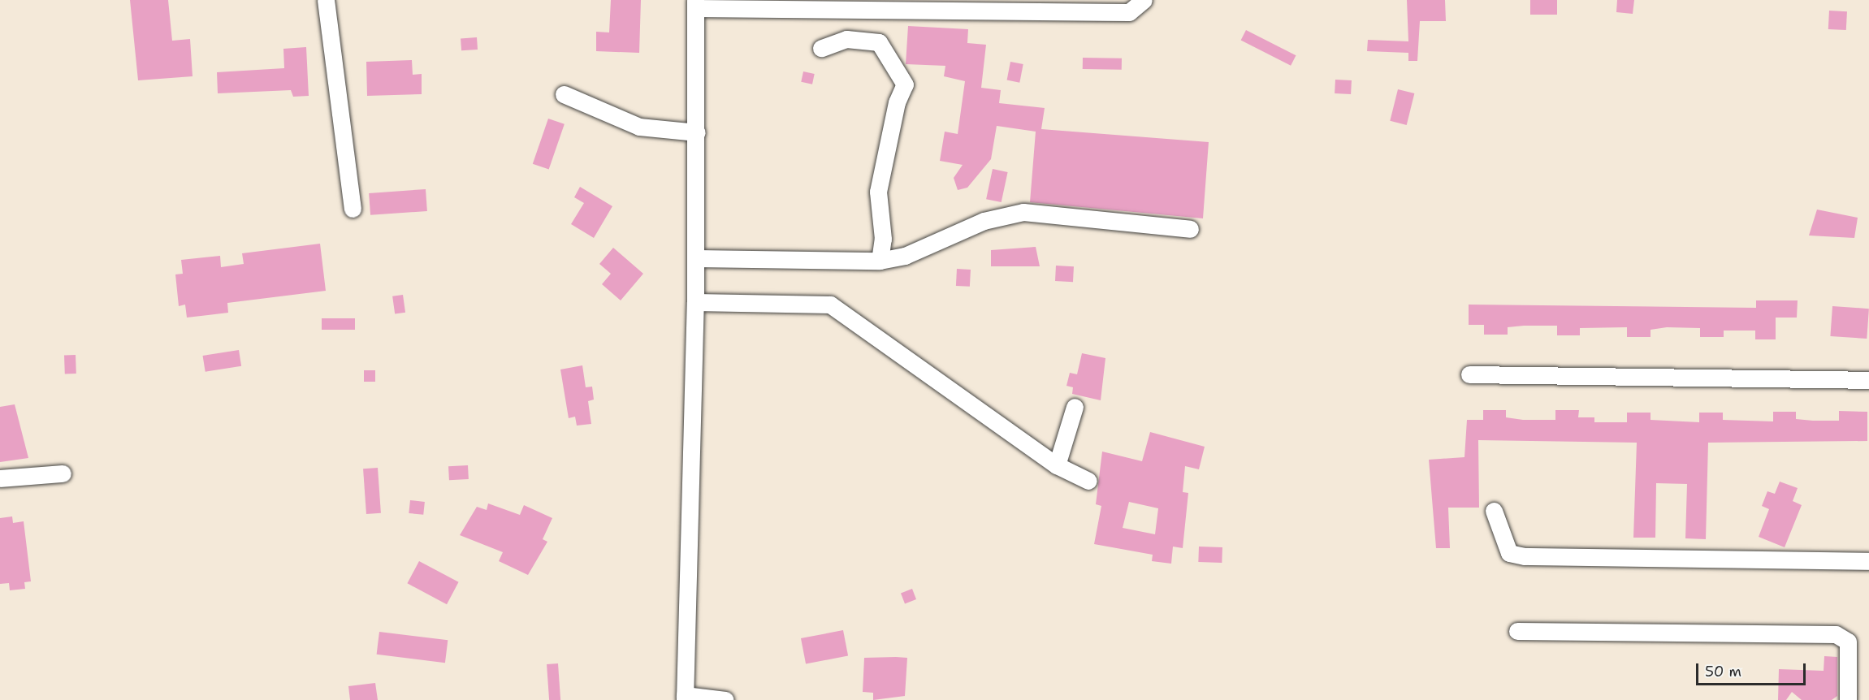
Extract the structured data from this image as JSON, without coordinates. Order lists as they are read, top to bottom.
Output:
{
  "scale_bar": "50 m"
}
